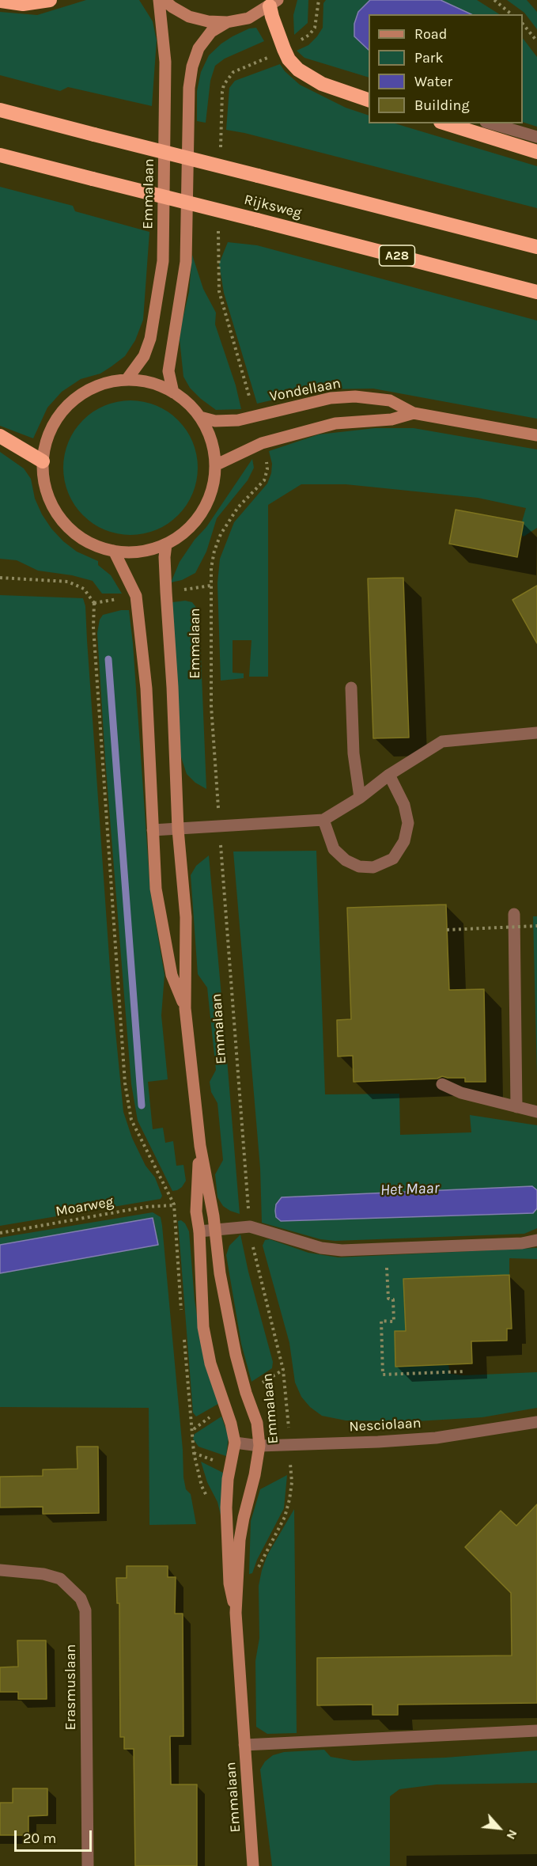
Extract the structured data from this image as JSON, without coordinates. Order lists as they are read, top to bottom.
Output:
{
  "streets": {
    "highway": ["Rijksweg", "A28"],
    "main road": ["Emmalaan", "Vondellaan"],
    "street": ["Nesciolaan", "Erasmuslaan"],
    "path": ["Moarweg"]
  },
  "crossings": [
    ["Emmalaan", "Vondellaan"],
    ["Emmalaan", "Nesciolaan"]
  ],
  "water": ["Het Maar"],
  "legend": [
    "Road",
    "Park",
    "Water",
    "Building"
  ],
  "scale_bar": "20 m",
  "north": "bottom right"
}
